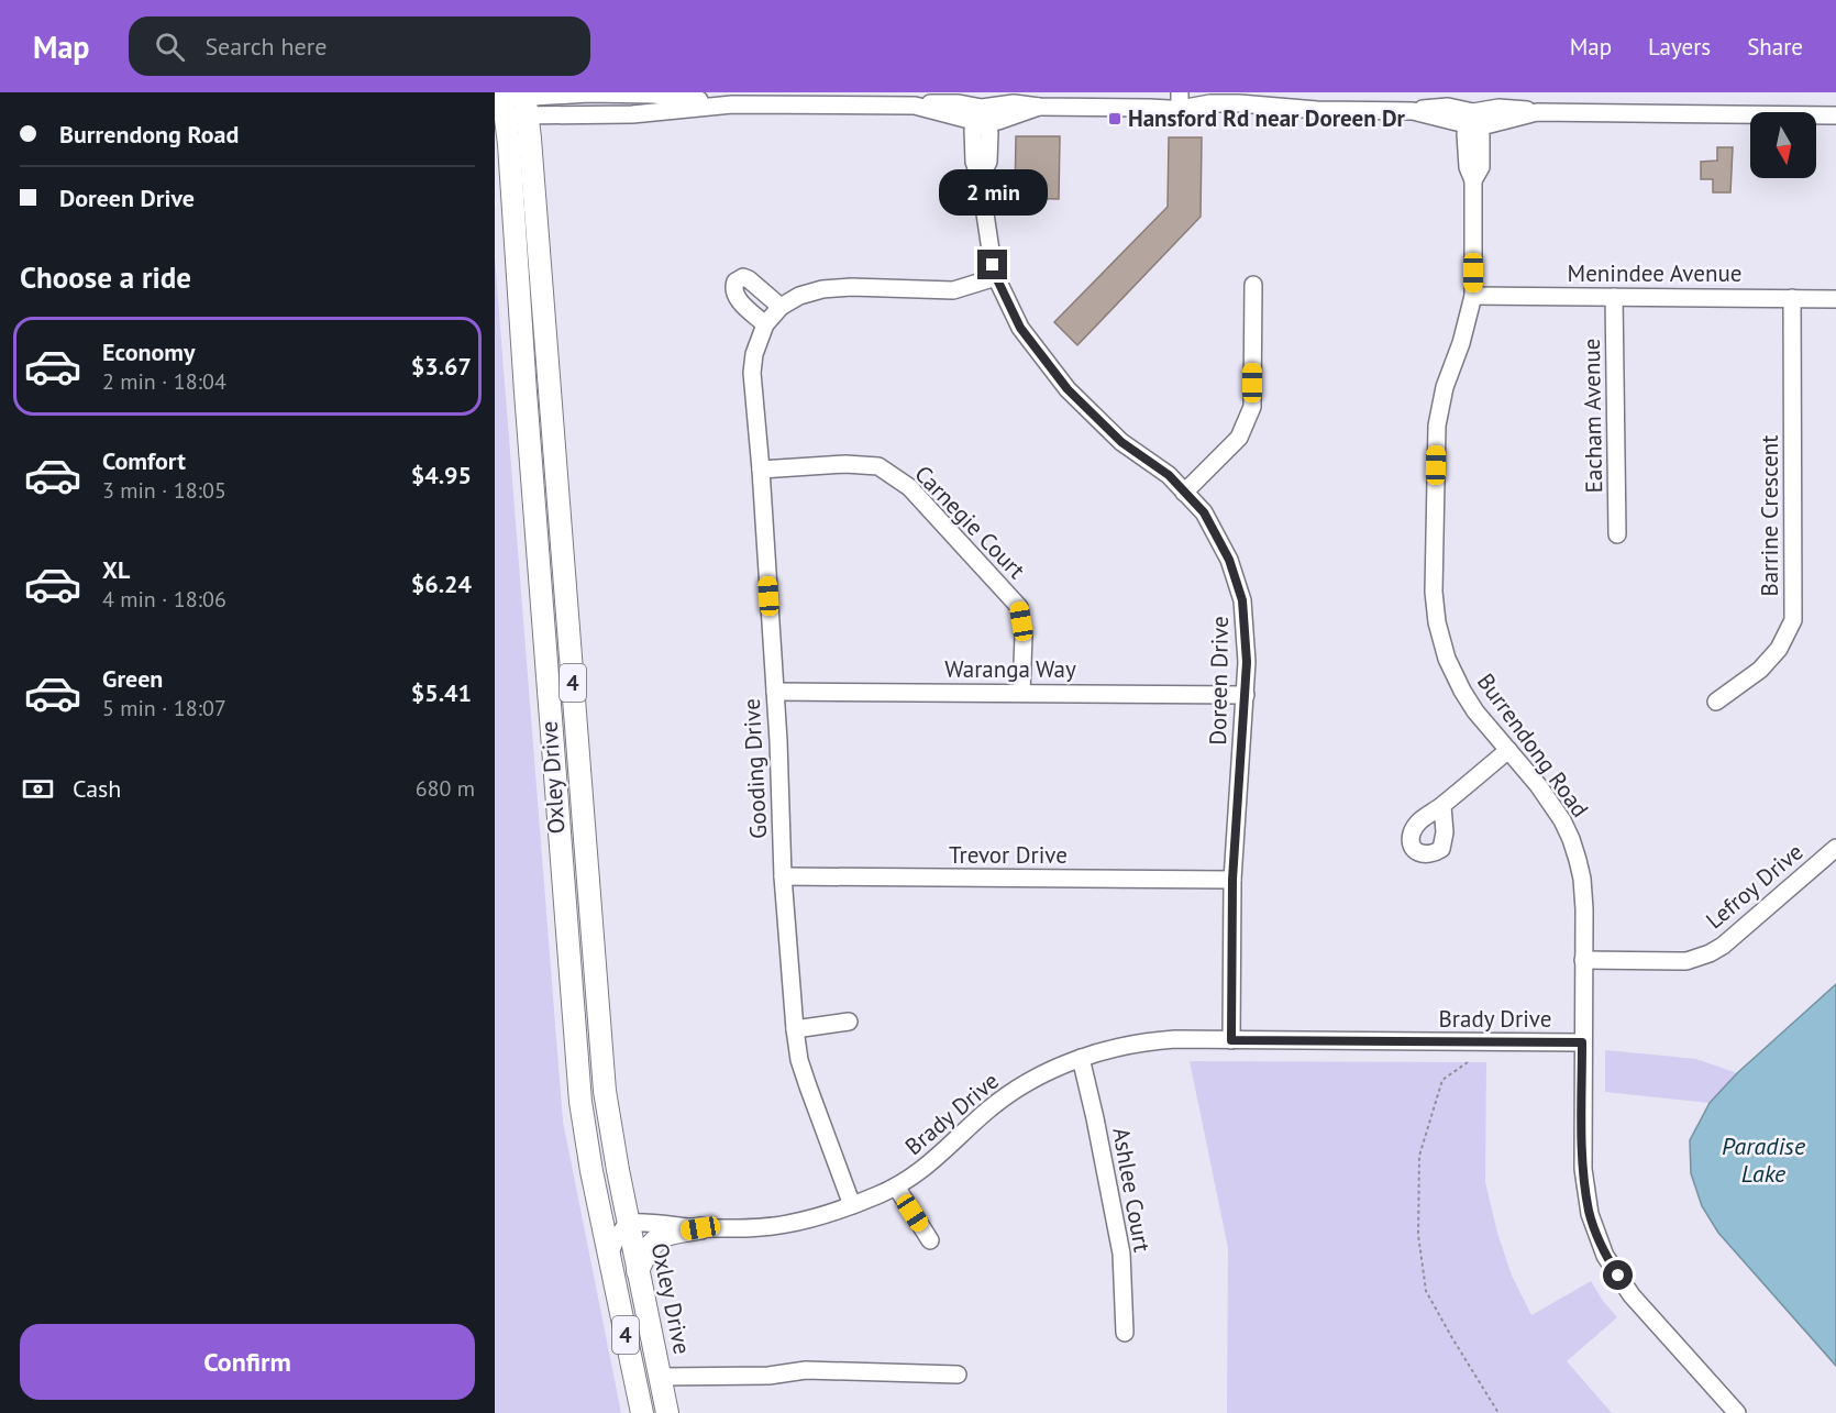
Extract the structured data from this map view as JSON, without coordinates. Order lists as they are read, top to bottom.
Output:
{
  "streets": {
    "main road": ["4", "Oxley Drive"],
    "street": [
      "Menindee Avenue",
      "Eacham Avenue",
      "Barrine Crescent",
      "Carnegie Court",
      "Waranga Way",
      "Doreen Drive",
      "Burrendong Road",
      "Gooding Drive",
      "Trevor Drive",
      "Lefroy Drive",
      "Brady Drive",
      "Ashlee Court"
    ]
  },
  "crossings": [
    ["Menindee Avenue", "Eacham Avenue"],
    ["Menindee Avenue", "Barrine Crescent"],
    ["Menindee Avenue", "Burrendong Road"],
    ["Carnegie Court", "Waranga Way"],
    ["Carnegie Court", "Gooding Drive"],
    ["Waranga Way", "Doreen Drive"],
    ["Waranga Way", "Gooding Drive"],
    ["Doreen Drive", "Gooding Drive"],
    ["Doreen Drive", "Trevor Drive"],
    ["Doreen Drive", "Brady Drive"],
    ["Burrendong Road", "Lefroy Drive"],
    ["Burrendong Road", "Brady Drive"],
    ["Gooding Drive", "Trevor Drive"],
    ["Gooding Drive", "Brady Drive"],
    ["Oxley Drive", "Brady Drive"],
    ["Brady Drive", "Ashlee Court"]
  ],
  "water": ["Paradise Lake"],
  "places": {
    "transit": ["Hansford Rd near Doreen Dr"]
  },
  "north": "bottom",
  "page": {
    "header": "Map",
    "search": "Search here",
    "nav": ["Map", "Layers", "Share"],
    "banner": ["Burrendong Road", "Doreen Drive"],
    "bubble": "2 min",
    "heading": "Choose a ride",
    "list": [
      {
        "name": "Economy",
        "note": "2 min · 18:04",
        "value": "$3.67"
      },
      {
        "name": "Comfort",
        "note": "3 min · 18:05",
        "value": "$4.95"
      },
      {
        "name": "XL",
        "note": "4 min · 18:06",
        "value": "$6.24"
      },
      {
        "name": "Green",
        "note": "5 min · 18:07",
        "value": "$5.41"
      }
    ],
    "pay": ["Cash", "680 m"],
    "buttons": "Confirm"
  }
}
